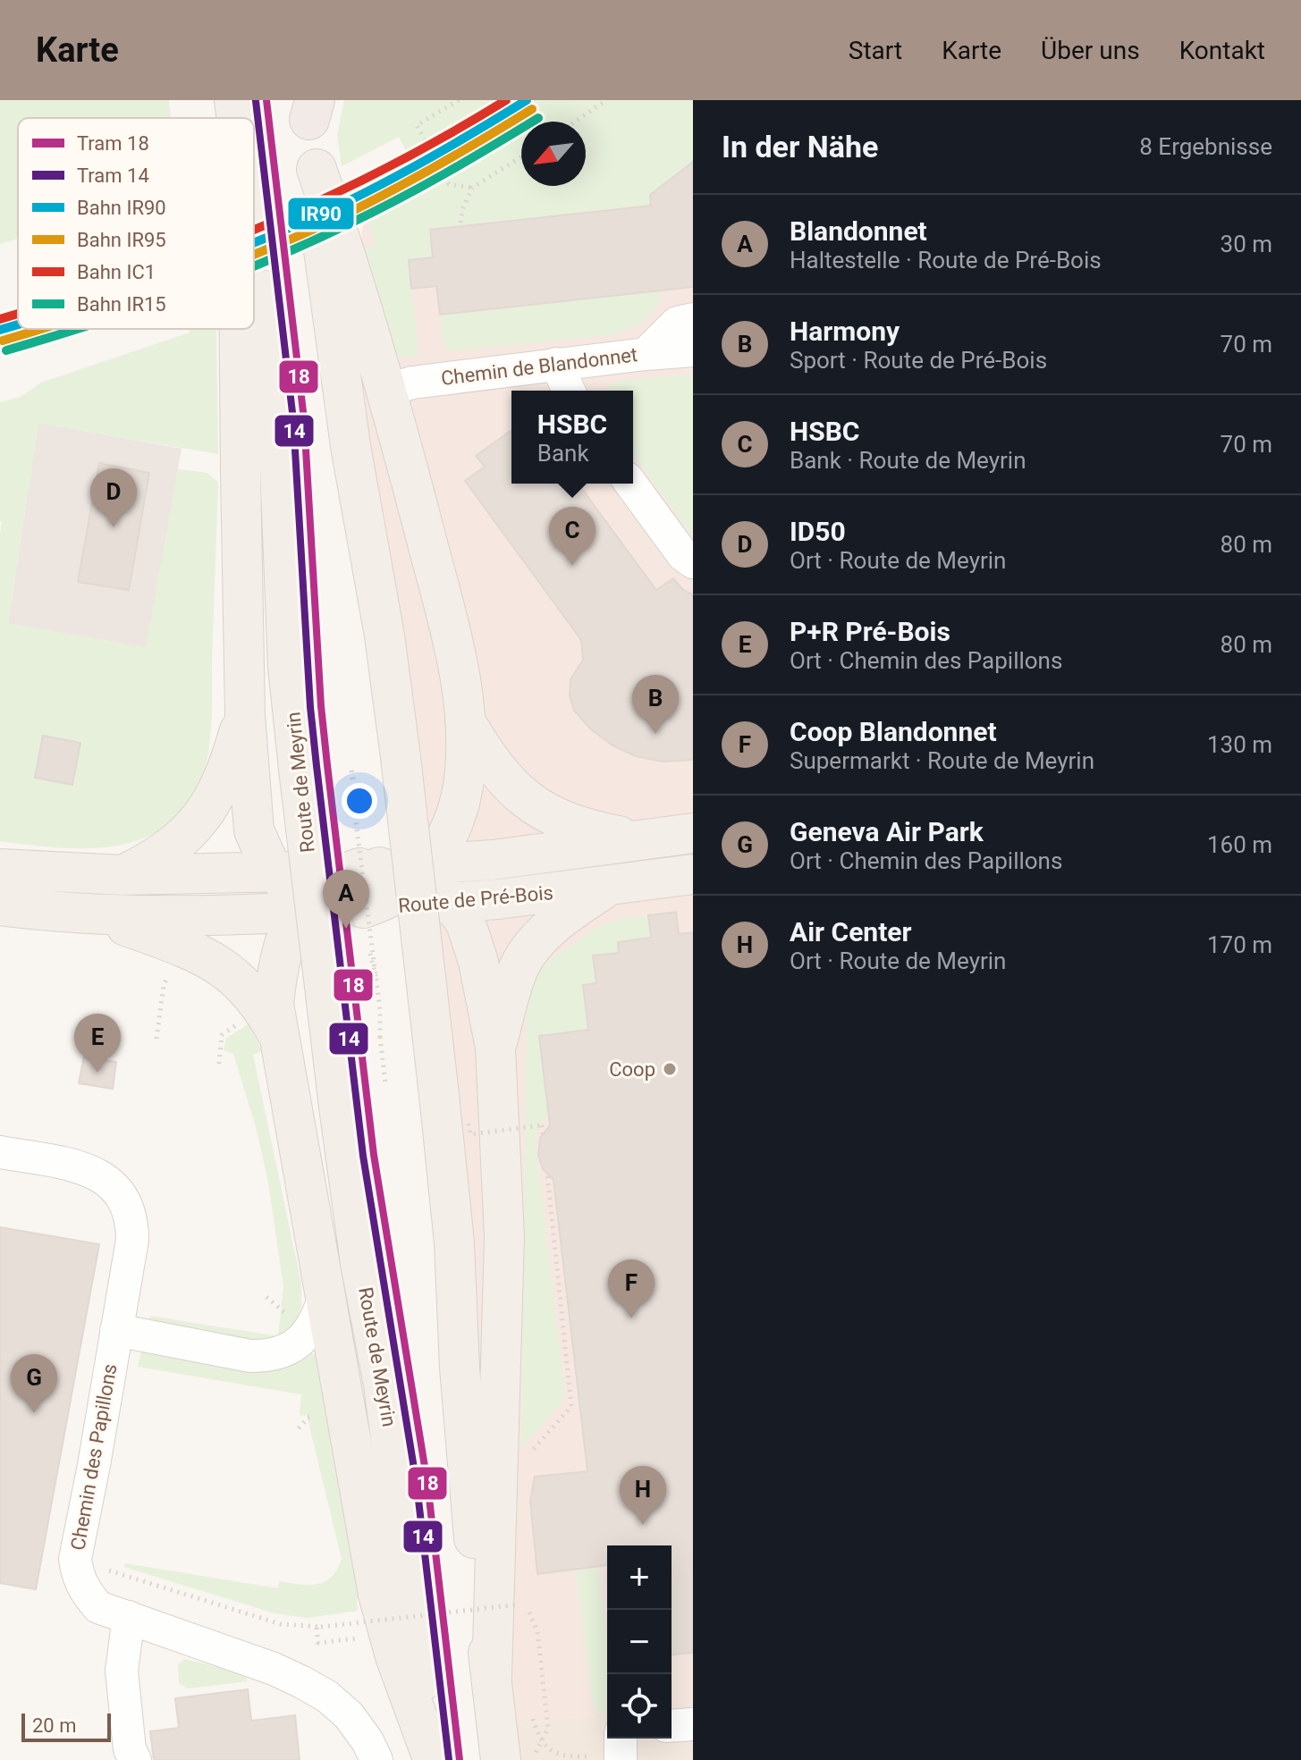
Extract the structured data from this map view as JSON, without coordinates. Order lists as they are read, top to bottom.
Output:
{
  "streets": {
    "main road": ["Route de Meyrin", "Route de Pré-Bois"],
    "street": ["Chemin de Blandonnet", "Chemin des Papillons"]
  },
  "places": ["Coop"],
  "lines": [
    "tram line 18",
    "rail line IR90",
    "rail line IC1",
    "tram line 14",
    "rail line IR95",
    "rail line IR15"
  ],
  "legend": [
    "Tram 18",
    "Tram 14",
    "Bahn IR90",
    "Bahn IR95",
    "Bahn IC1",
    "Bahn IR15"
  ],
  "scale_bar": "20 m",
  "north": "bottom left",
  "page": {
    "header": "Karte",
    "nav": [
      "Start",
      "Karte",
      "Über uns",
      "Kontakt"
    ],
    "heading": ["In der Nähe", "8 Ergebnisse"],
    "list": [
      {
        "mark": "A",
        "name": "Blandonnet",
        "note": "Haltestelle · Route de Pré-Bois",
        "value": "30 m"
      },
      {
        "mark": "B",
        "name": "Harmony",
        "note": "Sport · Route de Pré-Bois",
        "value": "70 m"
      },
      {
        "mark": "C",
        "name": "HSBC",
        "note": "Bank · Route de Meyrin",
        "value": "70 m"
      },
      {
        "mark": "D",
        "name": "ID50",
        "note": "Ort · Route de Meyrin",
        "value": "80 m"
      },
      {
        "mark": "E",
        "name": "P+R Pré-Bois",
        "note": "Ort · Chemin des Papillons",
        "value": "80 m"
      },
      {
        "mark": "F",
        "name": "Coop Blandonnet",
        "note": "Supermarkt · Route de Meyrin",
        "value": "130 m"
      },
      {
        "mark": "G",
        "name": "Geneva Air Park",
        "note": "Ort · Chemin des Papillons",
        "value": "160 m"
      },
      {
        "mark": "H",
        "name": "Air Center",
        "note": "Ort · Route de Meyrin",
        "value": "170 m"
      }
    ],
    "popup": ["HSBC", "Bank"],
    "pins": [
      "D",
      "C",
      "B",
      "A",
      "E",
      "F",
      "G",
      "H"
    ],
    "map_buttons": ["+", "−"],
    "scale": "20 m"
  }
}
